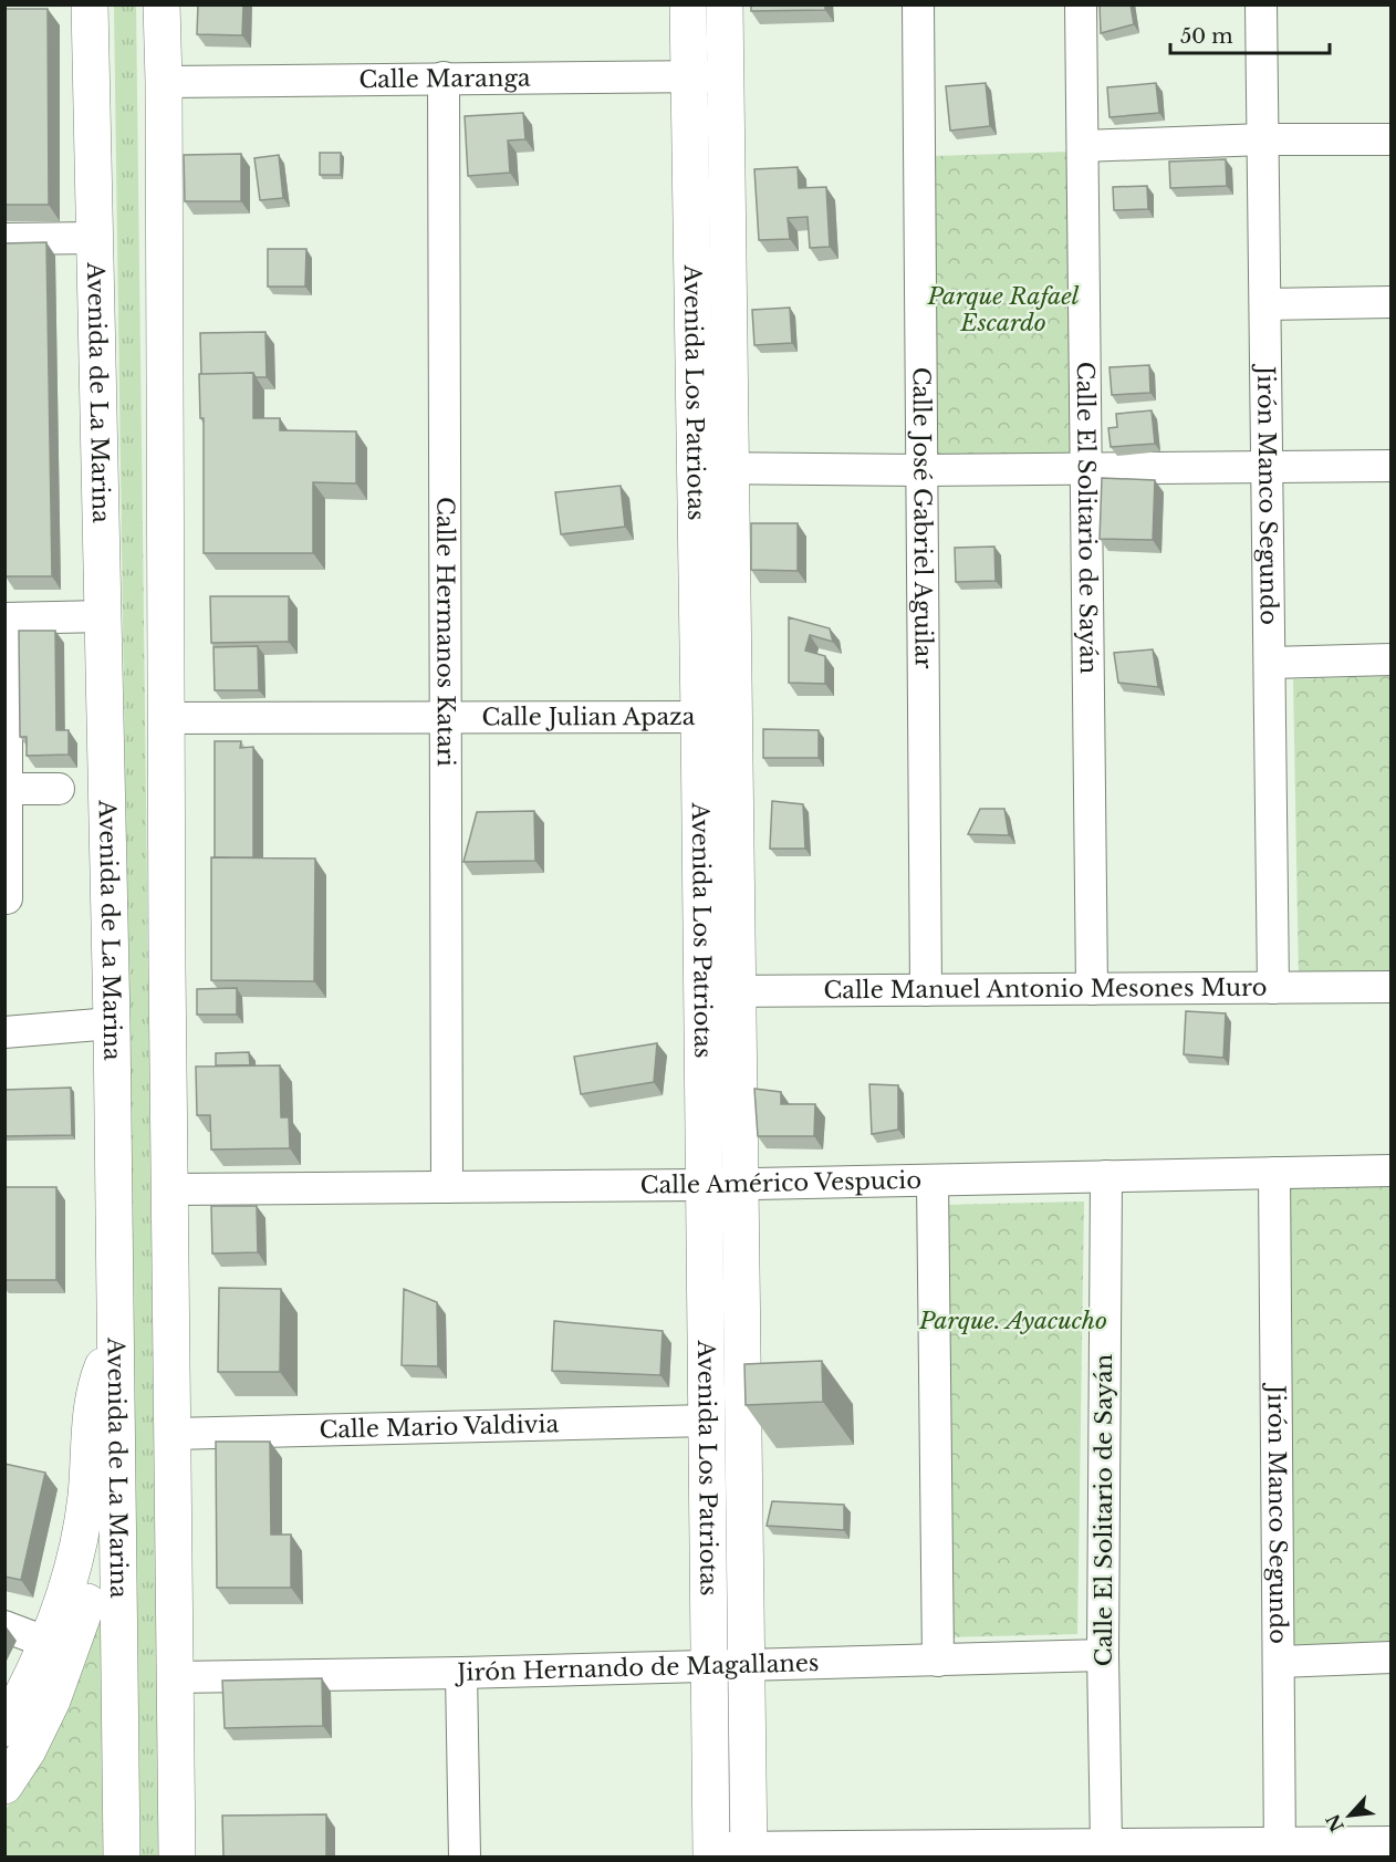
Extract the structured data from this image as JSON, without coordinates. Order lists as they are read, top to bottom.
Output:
{
  "streets": {
    "main road": ["Avenida de La Marina", "Avenida Los Patriotas"],
    "street": [
      "Calle Maranga",
      "Jirón Manco Segundo",
      "Calle El Solitario de Sayán",
      "Calle José Gabriel Aguilar",
      "Calle Hermanos Katari",
      "Calle Julian Apaza",
      "Calle Manuel Antonio Mesones Muro",
      "Calle Américo Vespucio",
      "Calle Mario Valdivia",
      "Jirón Hernando de Magallanes"
    ]
  },
  "crossings": [
    ["Calle Maranga", "Avenida Los Patriotas"],
    ["Calle Maranga", "Calle Hermanos Katari"],
    ["Avenida Los Patriotas", "Calle Julian Apaza"],
    ["Avenida Los Patriotas", "Calle Manuel Antonio Mesones Muro"],
    ["Avenida Los Patriotas", "Calle Américo Vespucio"],
    ["Avenida Los Patriotas", "Calle Mario Valdivia"],
    ["Avenida Los Patriotas", "Jirón Hernando de Magallanes"],
    ["Jirón Manco Segundo", "Calle Manuel Antonio Mesones Muro"],
    ["Jirón Manco Segundo", "Calle Américo Vespucio"],
    ["Calle El Solitario de Sayán", "Calle Manuel Antonio Mesones Muro"],
    ["Calle El Solitario de Sayán", "Calle Américo Vespucio"],
    ["Calle El Solitario de Sayán", "Jirón Hernando de Magallanes"],
    ["Calle José Gabriel Aguilar", "Calle Manuel Antonio Mesones Muro"],
    ["Calle Hermanos Katari", "Calle Julian Apaza"],
    ["Calle Hermanos Katari", "Calle Américo Vespucio"]
  ],
  "parks": ["Parque Rafael Escardo", "Parque. Ayacucho"],
  "scale_bar": "50 m",
  "north": "bottom left"
}
